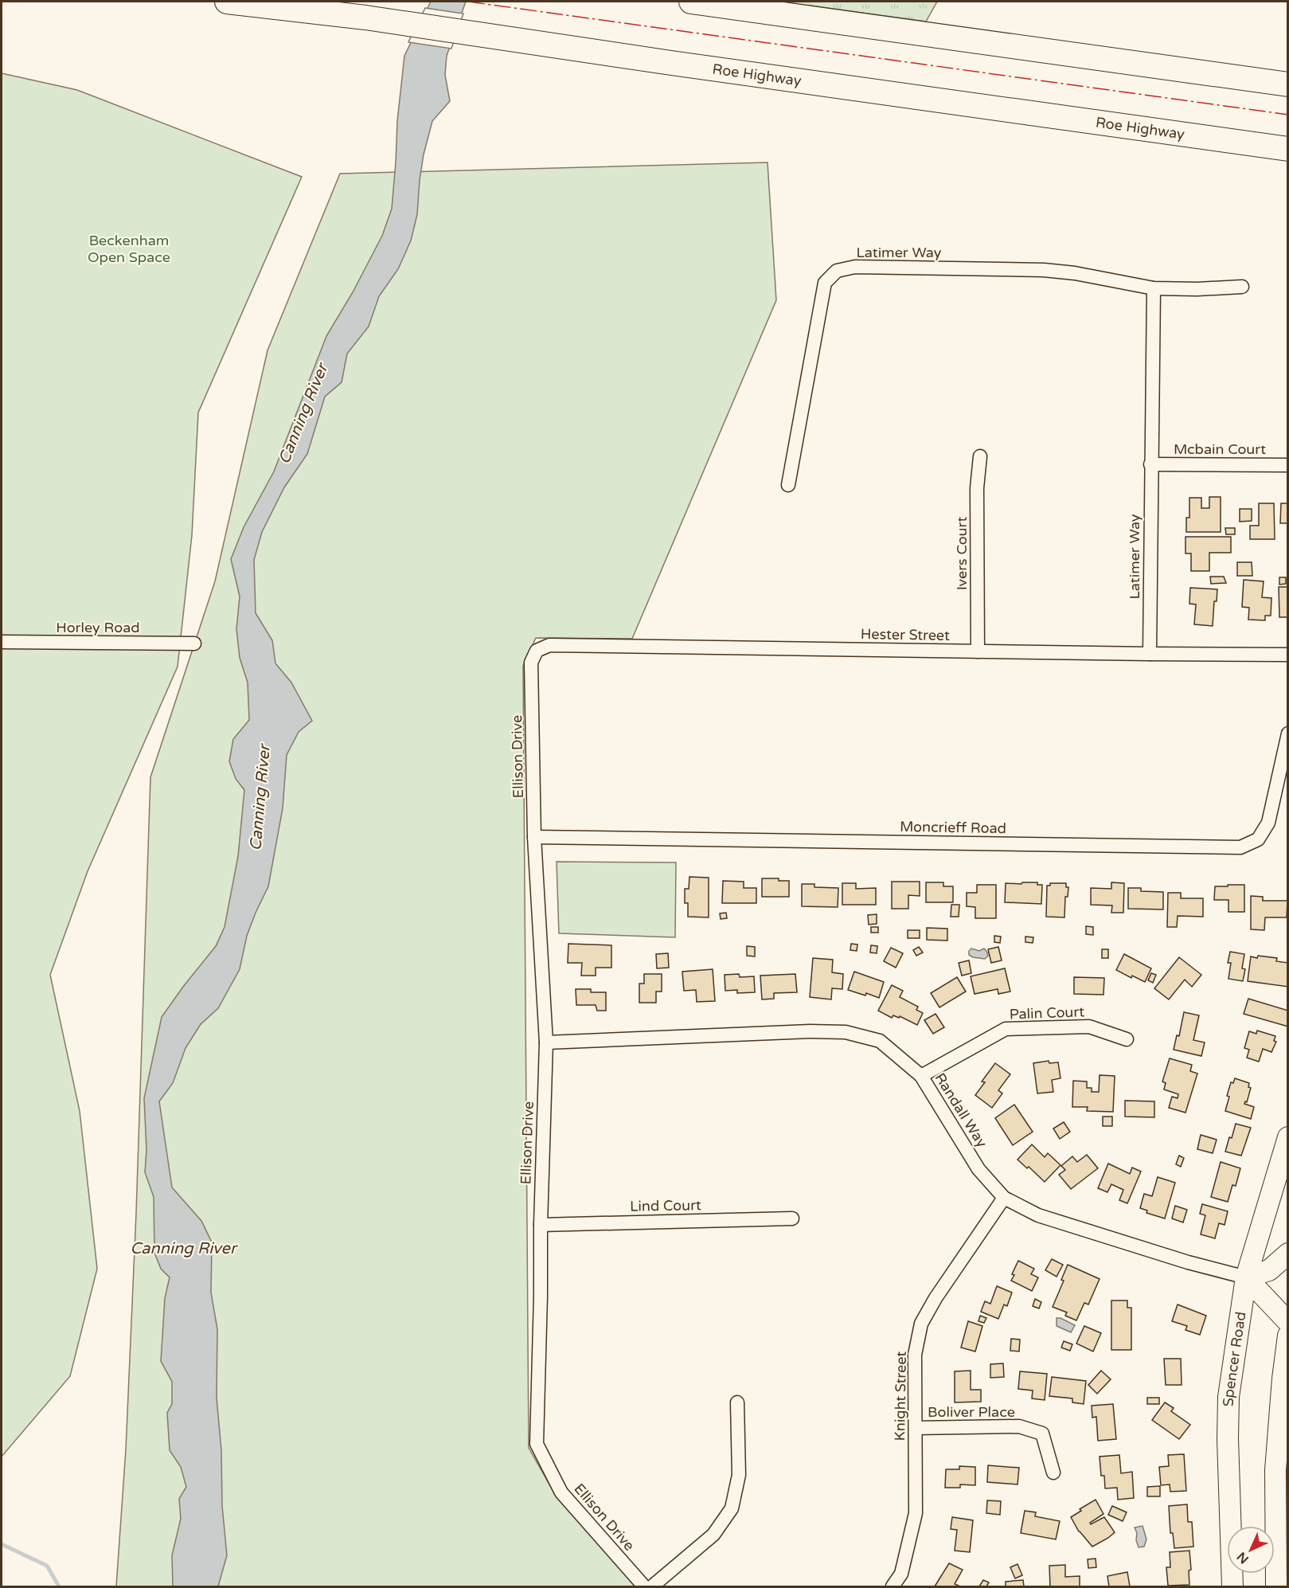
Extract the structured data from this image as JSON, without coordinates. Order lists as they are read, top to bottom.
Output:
{
  "streets": {
    "highway": ["Roe Highway"],
    "main road": ["Spencer Road"],
    "street": [
      "Latimer Way",
      "Mcbain Court",
      "Ivers Court",
      "Horley Road",
      "Hester Street",
      "Ellison Drive",
      "Moncrieff Road",
      "Palin Court",
      "Randall Way",
      "Lind Court",
      "Knight Street",
      "Boliver Place"
    ]
  },
  "crossings": [
    ["Latimer Way", "Mcbain Court"],
    ["Latimer Way", "Hester Street"],
    ["Ivers Court", "Hester Street"],
    ["Hester Street", "Ellison Drive"],
    ["Ellison Drive", "Moncrieff Road"],
    ["Ellison Drive", "Randall Way"],
    ["Ellison Drive", "Lind Court"],
    ["Palin Court", "Randall Way"],
    ["Randall Way", "Spencer Road"],
    ["Randall Way", "Knight Street"],
    ["Knight Street", "Boliver Place"]
  ],
  "water": ["Canning River"],
  "parks": ["Beckenham Open Space"],
  "north": "bottom left"
}
